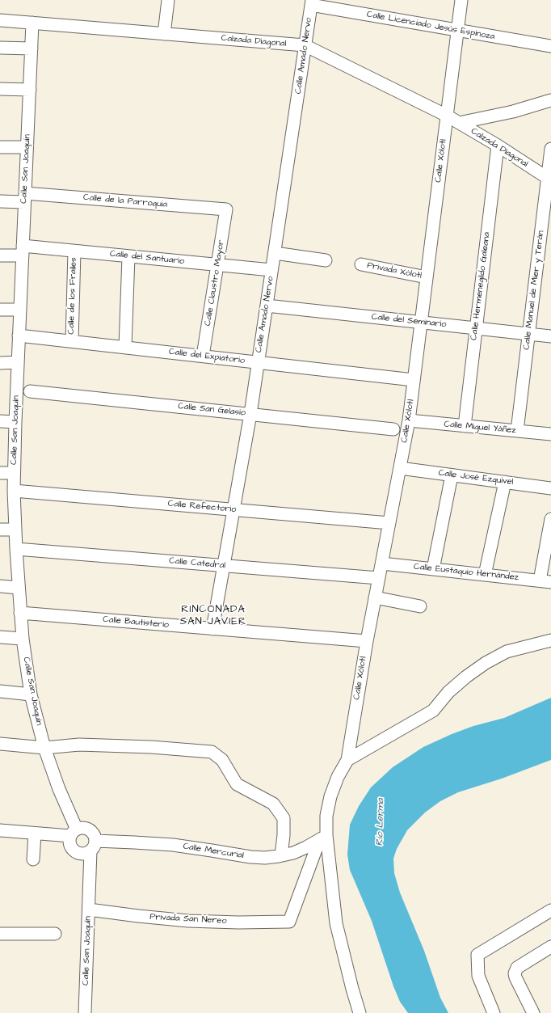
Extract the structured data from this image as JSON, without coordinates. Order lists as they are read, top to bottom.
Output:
{
  "streets": {
    "street": [
      "Calle Licenciado Jesús Espinoza",
      "Calzada Diagonal",
      "Calle Amado Nervo",
      "Calle Xólotl",
      "Calle San Joaquín",
      "Calle de la Parroquia",
      "Calle del Santuario",
      "Privada Xólotl",
      "Calle Claustro Mayor",
      "Calle Hermenegildo Galeana",
      "Calle Manuel de Mier y Terán",
      "Calle de los Frailes",
      "Calle del Seminario",
      "Calle del Expiatorio",
      "Calle San Gelasio",
      "Calle Miguel Yáñez",
      "Calle José Ezquivel",
      "Calle Refectorio",
      "Calle Catedral",
      "Calle Eustaquio Hernández",
      "Calle Bautisterio",
      "Calle Mercurial",
      "Privada San Nereo"
    ]
  },
  "crossings": [
    ["Calle Licenciado Jesús Espinoza", "Calle Amado Nervo"],
    ["Calle Licenciado Jesús Espinoza", "Calle Xólotl"],
    ["Calzada Diagonal", "Calle Amado Nervo"],
    ["Calzada Diagonal", "Calle Xólotl"],
    ["Calzada Diagonal", "Calle San Joaquín"],
    ["Calzada Diagonal", "Calle Hermenegildo Galeana"],
    ["Calzada Diagonal", "Calle Manuel de Mier y Terán"],
    ["Calle Amado Nervo", "Calle del Santuario"],
    ["Calle Amado Nervo", "Calle del Seminario"],
    ["Calle Amado Nervo", "Calle del Expiatorio"],
    ["Calle Amado Nervo", "Calle San Gelasio"],
    ["Calle Amado Nervo", "Calle Refectorio"],
    ["Calle Amado Nervo", "Calle Catedral"],
    ["Calle Amado Nervo", "Calle Bautisterio"],
    ["Calle Xólotl", "Privada Xólotl"],
    ["Calle Xólotl", "Calle del Seminario"],
    ["Calle Xólotl", "Calle del Expiatorio"],
    ["Calle Xólotl", "Calle Miguel Yáñez"],
    ["Calle Xólotl", "Calle José Ezquivel"],
    ["Calle Xólotl", "Calle Refectorio"],
    ["Calle Xólotl", "Calle Catedral"],
    ["Calle Xólotl", "Calle Eustaquio Hernández"],
    ["Calle Xólotl", "Calle Bautisterio"],
    ["Calle Xólotl", "Calle Mercurial"],
    ["Calle Xólotl", "Privada San Nereo"],
    ["Calle San Joaquín", "Calle de la Parroquia"],
    ["Calle San Joaquín", "Calle del Santuario"],
    ["Calle San Joaquín", "Calle del Expiatorio"],
    ["Calle San Joaquín", "Calle Refectorio"],
    ["Calle San Joaquín", "Calle Catedral"],
    ["Calle San Joaquín", "Calle Bautisterio"],
    ["Calle San Joaquín", "Calle Mercurial"],
    ["Calle San Joaquín", "Privada San Nereo"],
    ["Calle de la Parroquia", "Calle Claustro Mayor"],
    ["Calle del Santuario", "Calle Claustro Mayor"],
    ["Calle del Santuario", "Calle de los Frailes"],
    ["Calle Claustro Mayor", "Calle del Expiatorio"],
    ["Calle Hermenegildo Galeana", "Calle del Seminario"],
    ["Calle Hermenegildo Galeana", "Calle Miguel Yáñez"],
    ["Calle Manuel de Mier y Terán", "Calle del Seminario"],
    ["Calle Manuel de Mier y Terán", "Calle Miguel Yáñez"],
    ["Calle de los Frailes", "Calle del Expiatorio"],
    ["Calle Mercurial", "Privada San Nereo"]
  ],
  "districts": ["RINCONADA SAN JAVIER"],
  "water": ["Río Lerma"]
}
